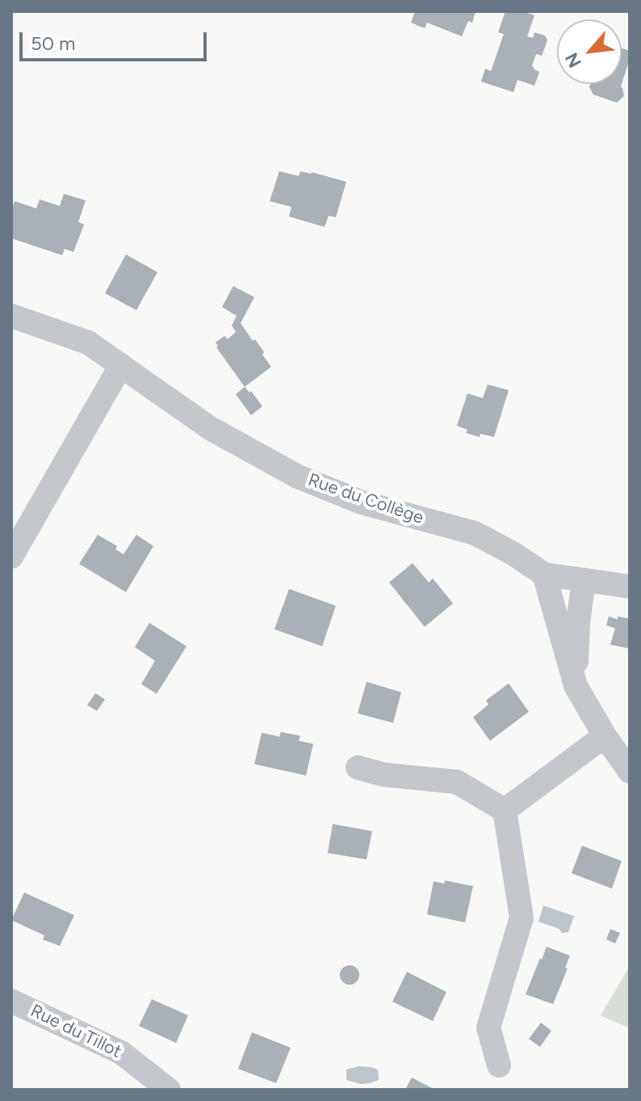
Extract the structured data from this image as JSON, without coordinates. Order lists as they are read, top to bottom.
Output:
{
  "streets": {
    "street": ["Rue du Collège", "Rue du Tillot"]
  },
  "scale_bar": "50 m",
  "north": "bottom left"
}
